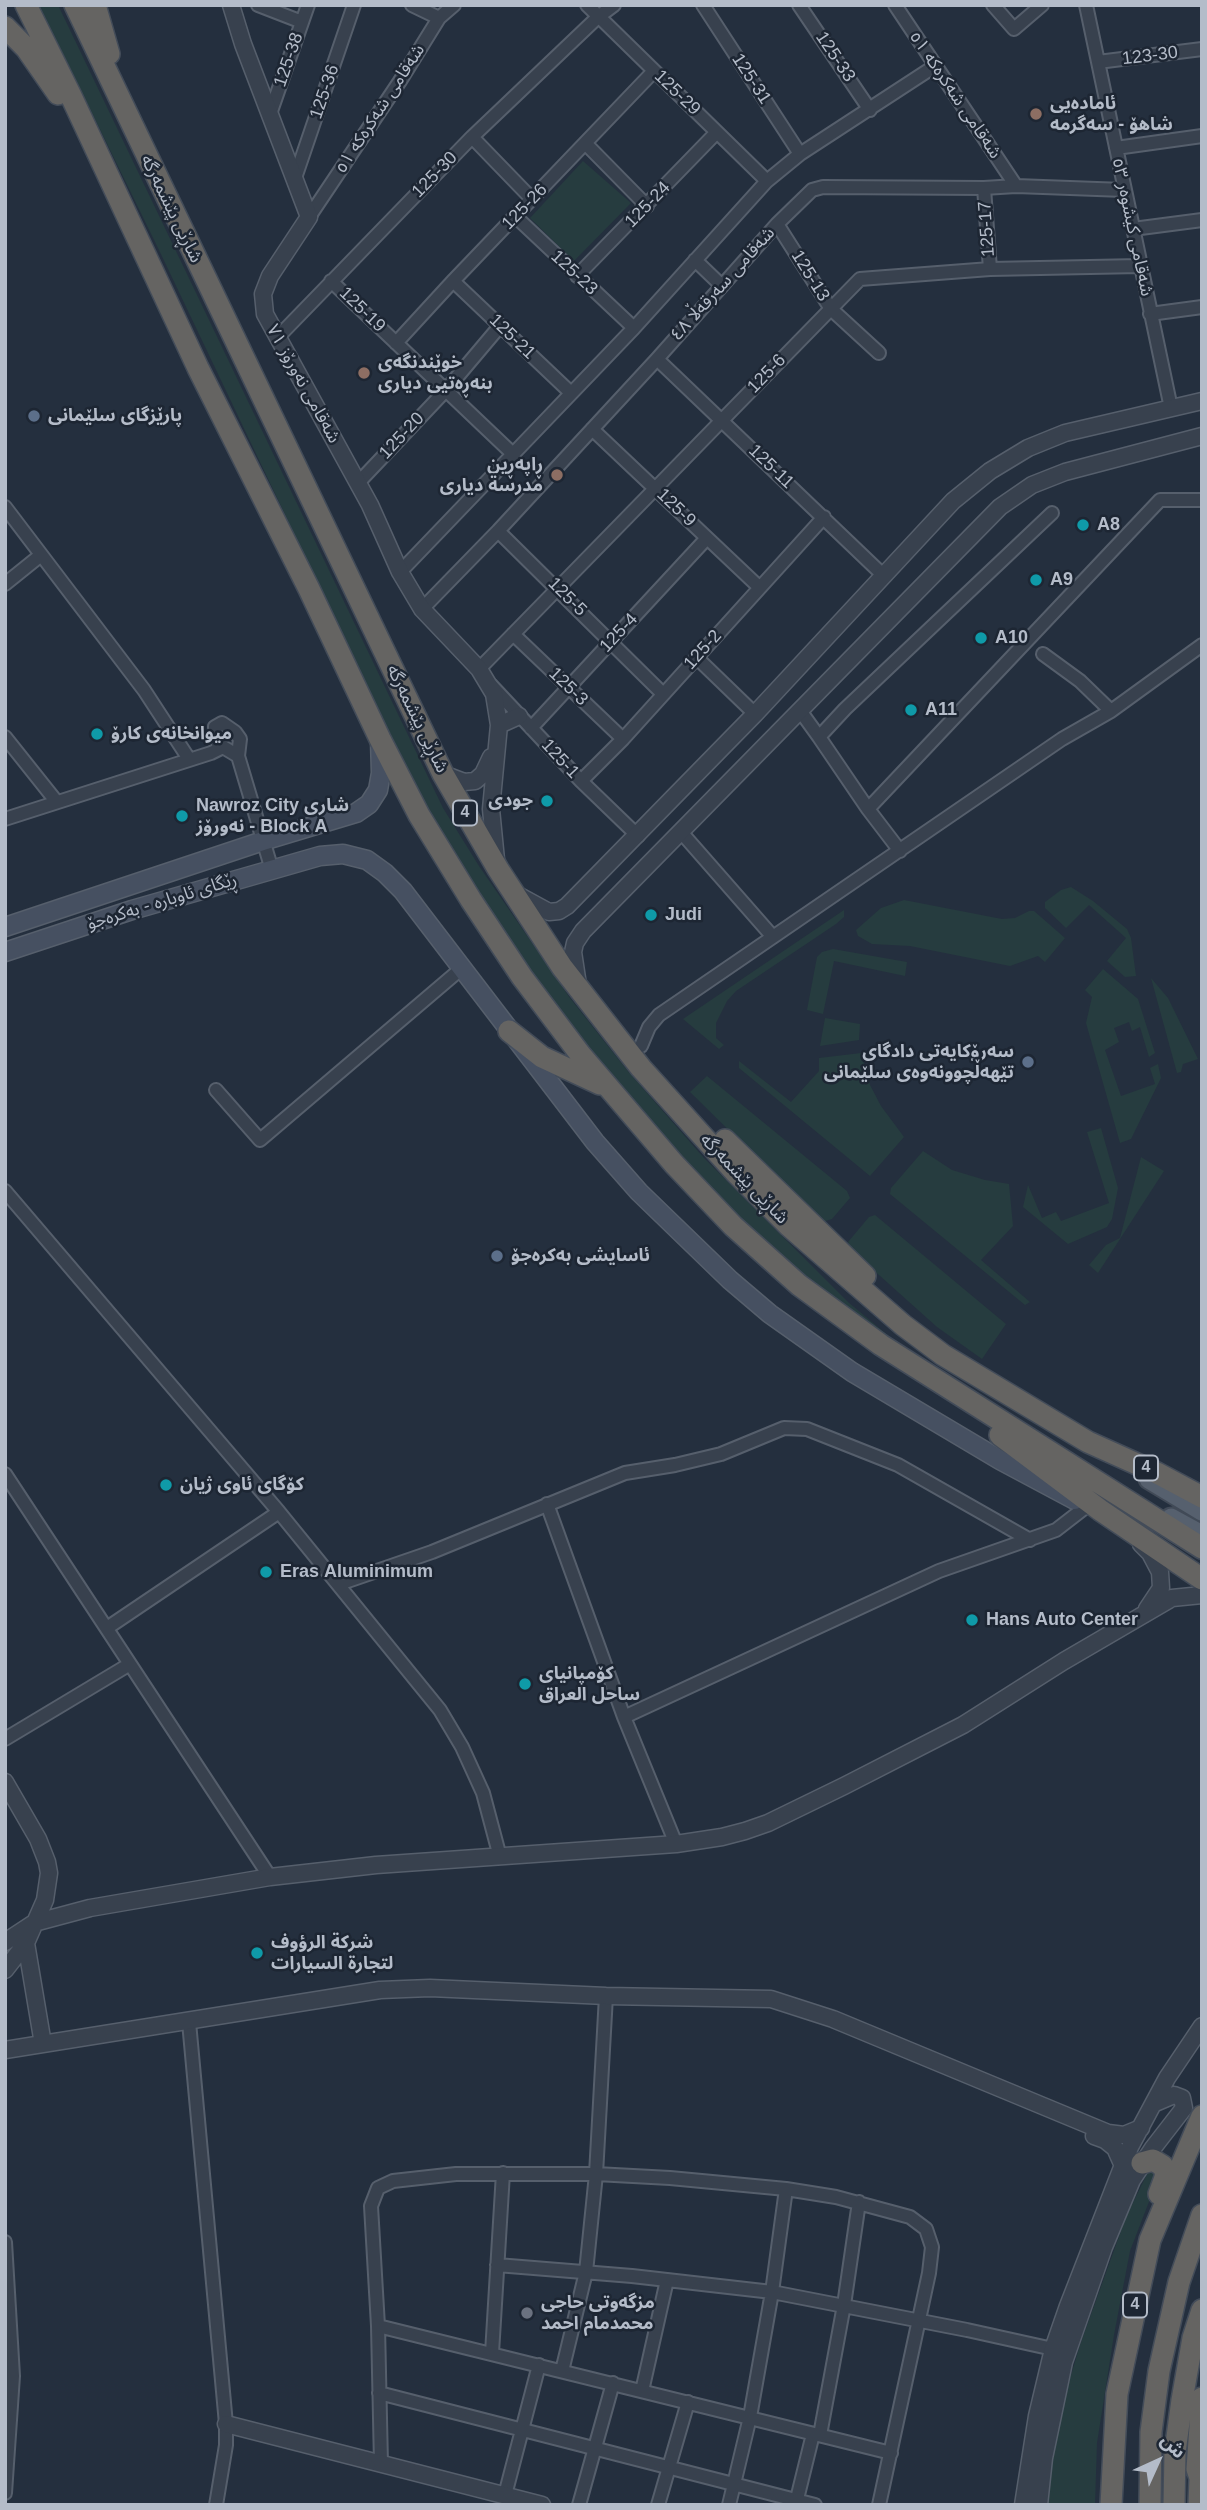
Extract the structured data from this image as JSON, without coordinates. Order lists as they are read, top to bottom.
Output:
{
  "streets": {
    "highway": ["شاڕێی پێشمەرگە", "4"],
    "main road": ["ڕێگای ئاوبارە - بەکرەجۆ"],
    "street": [
      "123-30",
      "125-33",
      "125-38",
      "125-31",
      "125-36",
      "125-29",
      "شەقامی شەکرەکە ٥١",
      "125-30",
      "125-24",
      "125-26",
      "شەقامی کیشوەر ٥٣",
      "125-17",
      "125-23",
      "125-13",
      "شەقامی سەرقەڵا ٤٨",
      "125-19",
      "125-21",
      "125-6",
      "شەقامی نەورۆز ٧١",
      "125-20",
      "125-11",
      "125-9",
      "125-5",
      "125-4",
      "125-2",
      "125-3",
      "125-1"
    ]
  },
  "crossings": [
    ["123-30", "شەقامی کیشوەر ٥٣"],
    ["125-29", "125-30"],
    ["125-29", "125-24"],
    ["125-29", "125-26"],
    ["شەقامی شەکرەکە ٥١", "شەقامی سەرقەڵا ٤٨"],
    ["شەقامی شەکرەکە ٥١", "شەقامی نەورۆز ٧١"],
    ["125-30", "125-19"],
    ["125-30", "شەقامی نەورۆز ٧١"],
    ["125-24", "125-23"],
    ["125-26", "125-23"],
    ["125-26", "125-19"],
    ["125-26", "125-21"],
    ["شاڕێی پێشمەرگە", "شەقامی نەورۆز ٧١"],
    ["شاڕێی پێشمەرگە", "4"],
    ["شەقامی کیشوەر ٥٣", "شەقامی سەرقەڵا ٤٨"],
    ["شەقامی کیشوەر ٥٣", "125-6"],
    ["125-17", "شەقامی سەرقەڵا ٤٨"],
    ["125-17", "125-6"],
    ["125-13", "شەقامی سەرقەڵا ٤٨"],
    ["125-13", "125-6"],
    ["شەقامی سەرقەڵا ٤٨", "شەقامی نەورۆز ٧١"],
    ["شەقامی سەرقەڵا ٤٨", "125-11"],
    ["شەقامی سەرقەڵا ٤٨", "125-9"],
    ["شەقامی سەرقەڵا ٤٨", "125-5"],
    ["125-19", "125-20"],
    ["125-21", "125-20"],
    ["125-6", "شەقامی نەورۆز ٧١"],
    ["125-6", "125-11"],
    ["125-6", "125-9"],
    ["125-6", "125-5"],
    ["125-6", "125-3"],
    ["125-6", "125-1"],
    ["شەقامی نەورۆز ٧١", "125-20"],
    ["شەقامی نەورۆز ٧١", "125-1"],
    ["125-11", "125-2"],
    ["125-9", "125-4"],
    ["125-9", "125-2"],
    ["125-5", "125-4"],
    ["125-5", "125-2"],
    ["125-4", "125-3"],
    ["125-4", "125-1"],
    ["125-2", "125-3"],
    ["125-2", "125-1"]
  ],
  "places": [
    "ئامادەیی شاهۆ - سەگرمە",
    "خوێندنگەی بنەڕەتیی دیاری",
    "پارێزگای سلێمانی",
    "ڕاپەڕین مدرسة ديارى",
    "A8",
    "A9",
    "A10",
    "A11",
    "میوانخانەی کارۆ",
    "جودی",
    "Nawroz City شاری نەورۆز - Block A",
    "Judi",
    "سەرۆکایەتی دادگای تێهەڵچوونەوەی سلێمانی",
    "ئاسایشی بەکرەجۆ",
    "کۆگای ئاوی ژیان",
    "Eras Aluminimum",
    "Hans Auto Center",
    "کۆمپانیای ساحل العراق",
    "شركة الرؤوف لتجارة السيارات",
    "مزگەوتی حاجی محمدمام احمد"
  ],
  "north": "top right"
}
